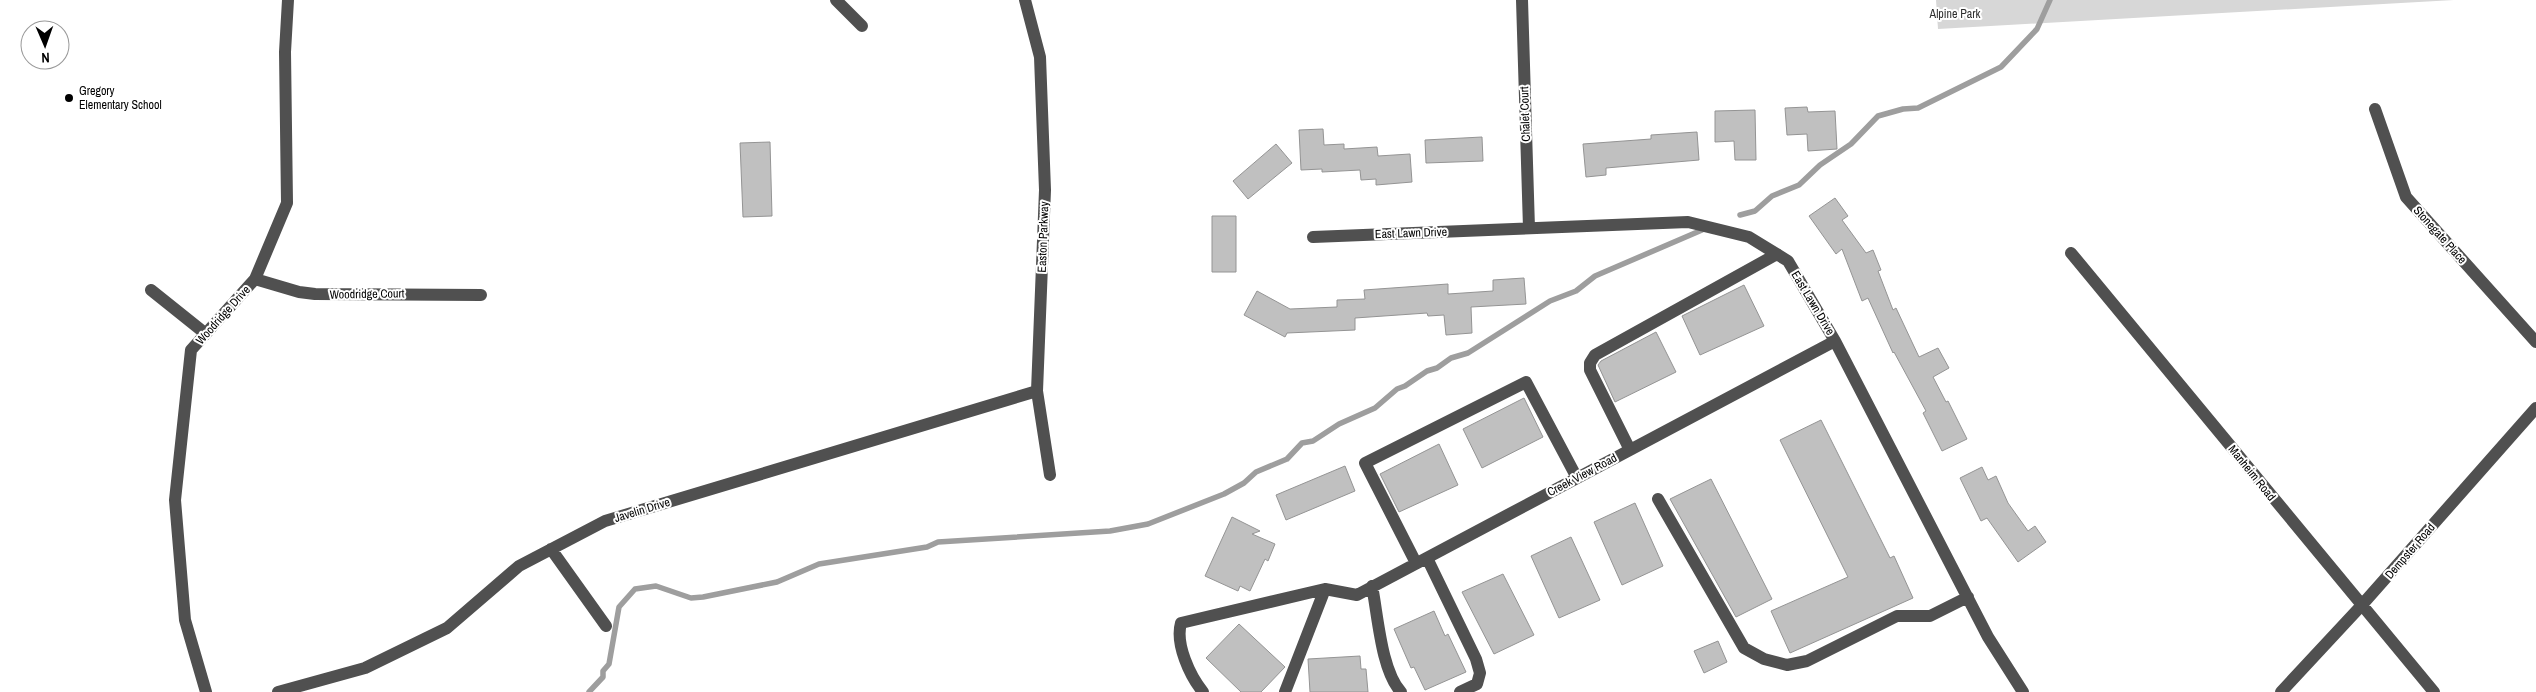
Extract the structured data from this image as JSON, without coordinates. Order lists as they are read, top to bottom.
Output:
{
  "streets": {
    "street": [
      "Chalet Court",
      "East Lawn Drive",
      "Stonegate Place",
      "Easton Parkway",
      "Woodridge Court",
      "Woodridge Drive",
      "Manheim Road",
      "Creek View Road",
      "Javelin Drive",
      "Dempster Road"
    ]
  },
  "crossings": [
    ["Chalet Court", "East Lawn Drive"],
    ["East Lawn Drive", "Creek View Road"],
    ["Easton Parkway", "Javelin Drive"],
    ["Woodridge Court", "Woodridge Drive"],
    ["Manheim Road", "Dempster Road"]
  ],
  "parks": ["Alpine Park"],
  "places": ["Gregory Elementary School"],
  "north": "bottom"
}
